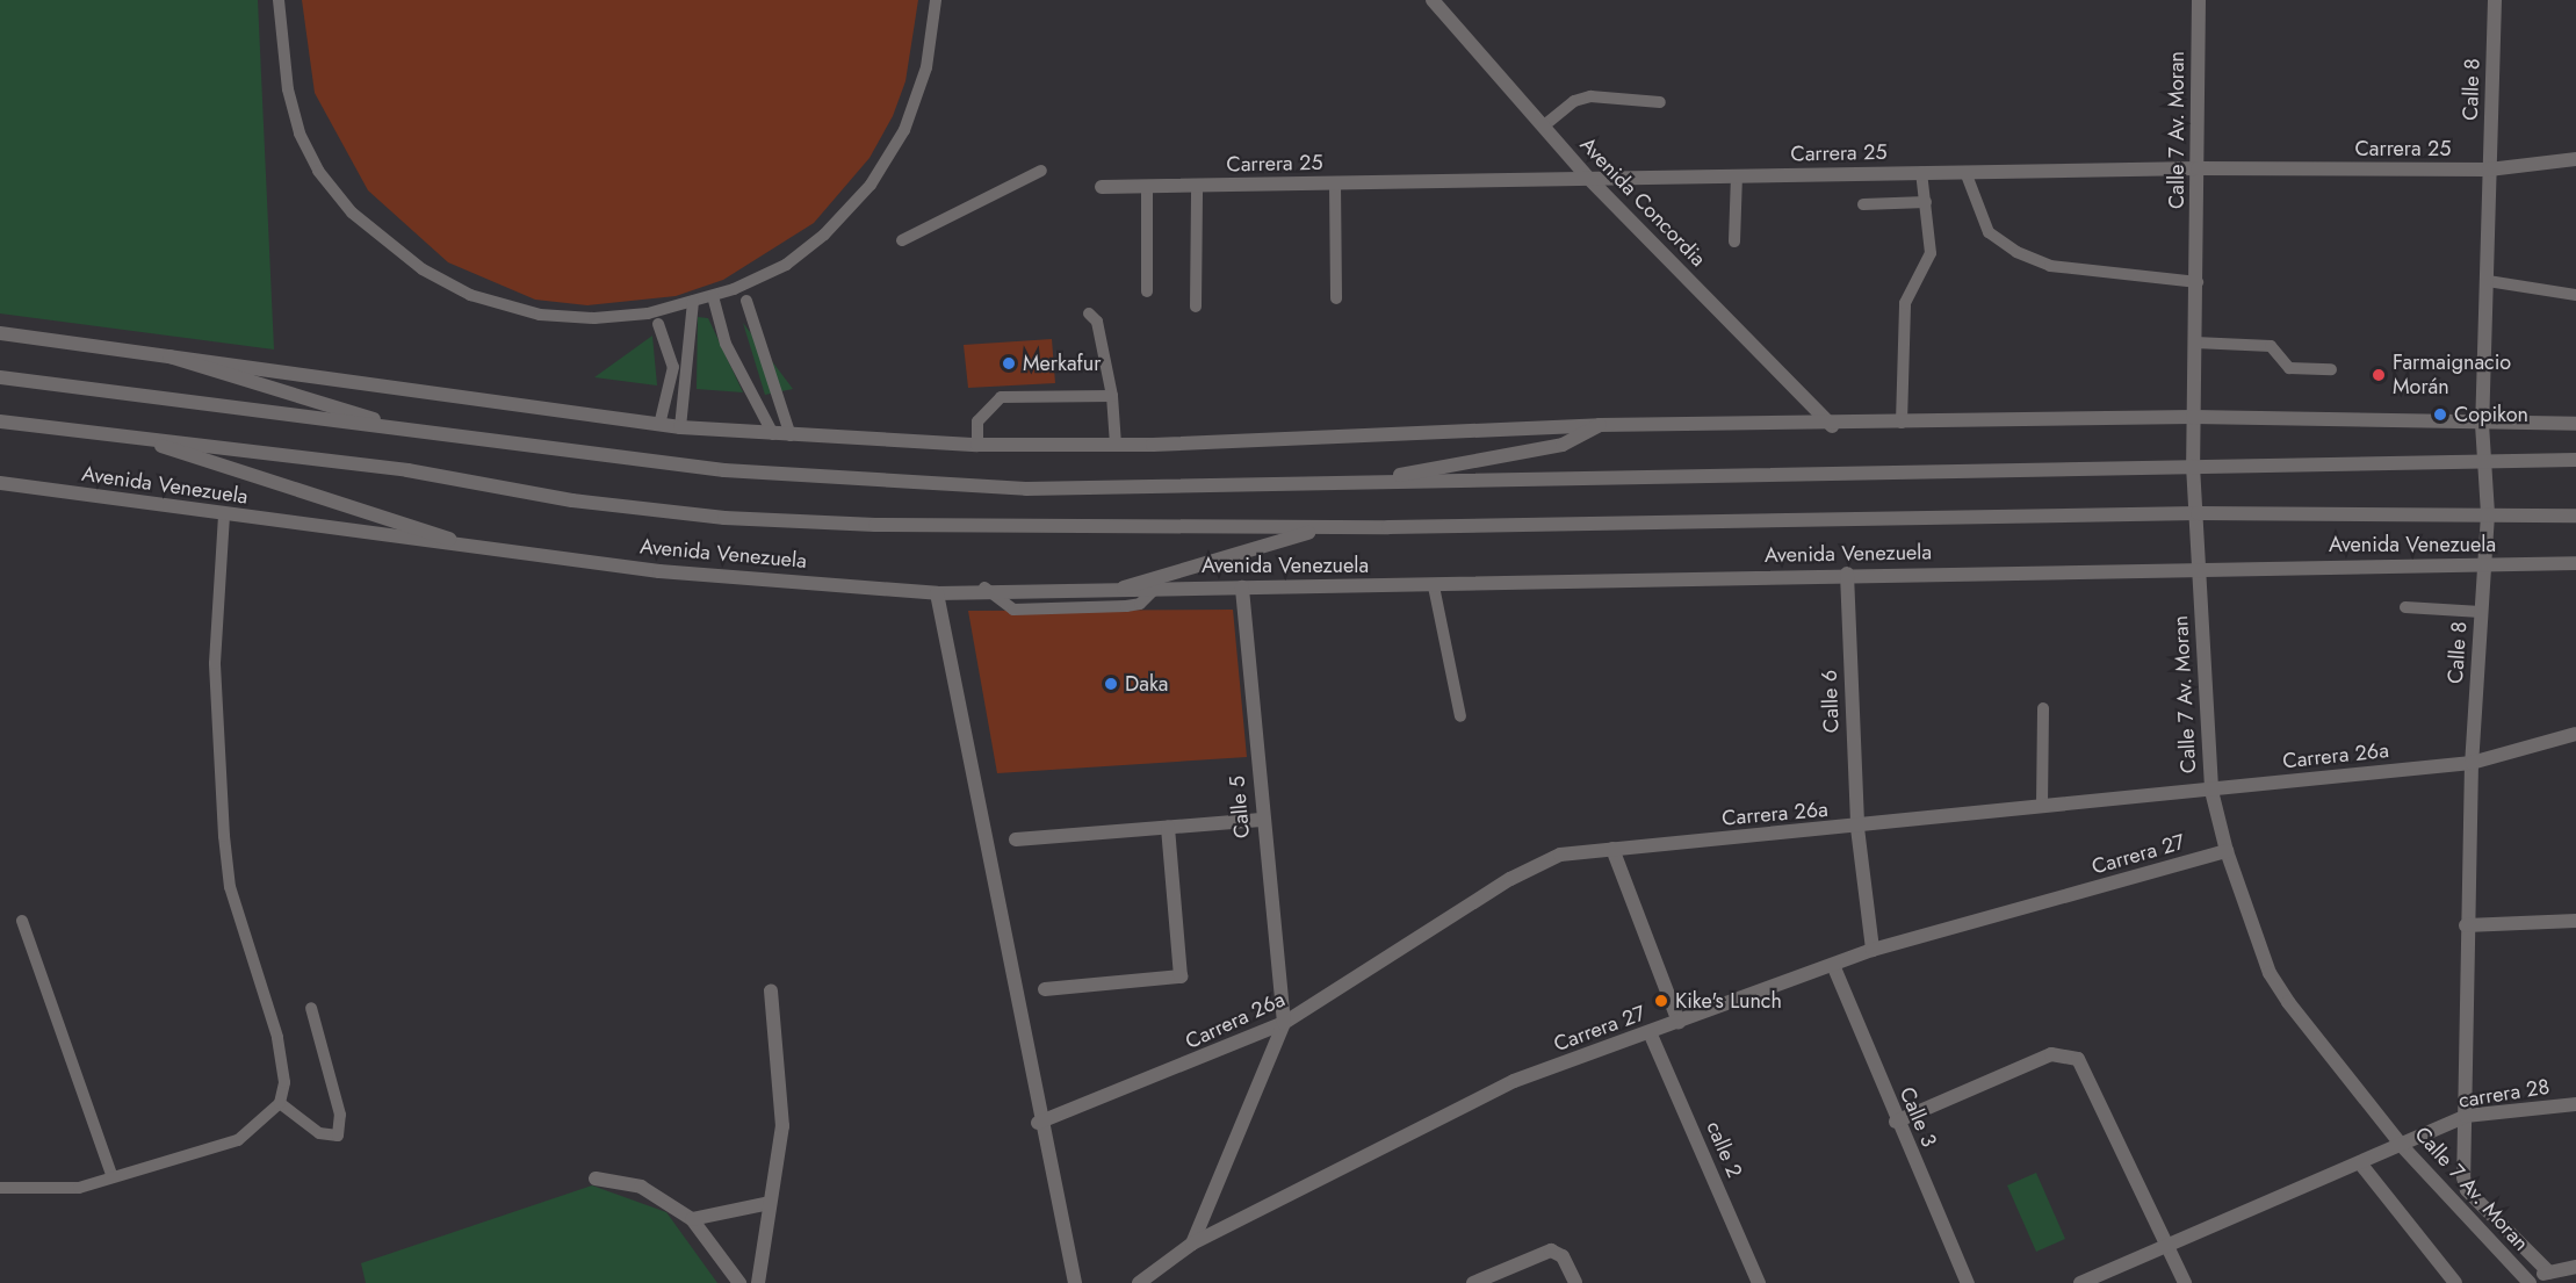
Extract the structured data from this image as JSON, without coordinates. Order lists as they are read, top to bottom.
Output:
{
  "streets": {
    "street": [
      "Calle 8",
      "Calle 7 Av. Moran",
      "Carrera 25",
      "Avenida Concordia",
      "Avenida Venezuela",
      "Calle 6",
      "Carrera 26a",
      "Calle 5",
      "Carrera 27",
      "carrera 28",
      "Calle 3",
      "calle 2"
    ]
  },
  "crossings": [
    ["Calle 8", "Carrera 25"],
    ["Calle 8", "Avenida Venezuela"],
    ["Calle 8", "Carrera 26a"],
    ["Calle 8", "carrera 28"],
    ["Calle 7 Av. Moran", "Carrera 25"],
    ["Calle 7 Av. Moran", "Avenida Venezuela"],
    ["Calle 7 Av. Moran", "Carrera 26a"],
    ["Calle 7 Av. Moran", "Carrera 27"],
    ["Calle 7 Av. Moran", "carrera 28"],
    ["Carrera 25", "Avenida Concordia"],
    ["Avenida Venezuela", "Calle 6"],
    ["Avenida Venezuela", "Calle 5"],
    ["Calle 6", "Carrera 26a"],
    ["Calle 6", "Carrera 27"],
    ["Carrera 26a", "Calle 5"],
    ["Carrera 27", "Calle 3"],
    ["Carrera 27", "calle 2"]
  ],
  "places": [
    "Merkafur",
    "Farmaignacio Morán",
    "Copikon",
    "Daka",
    "Kike's Lunch"
  ]
}
